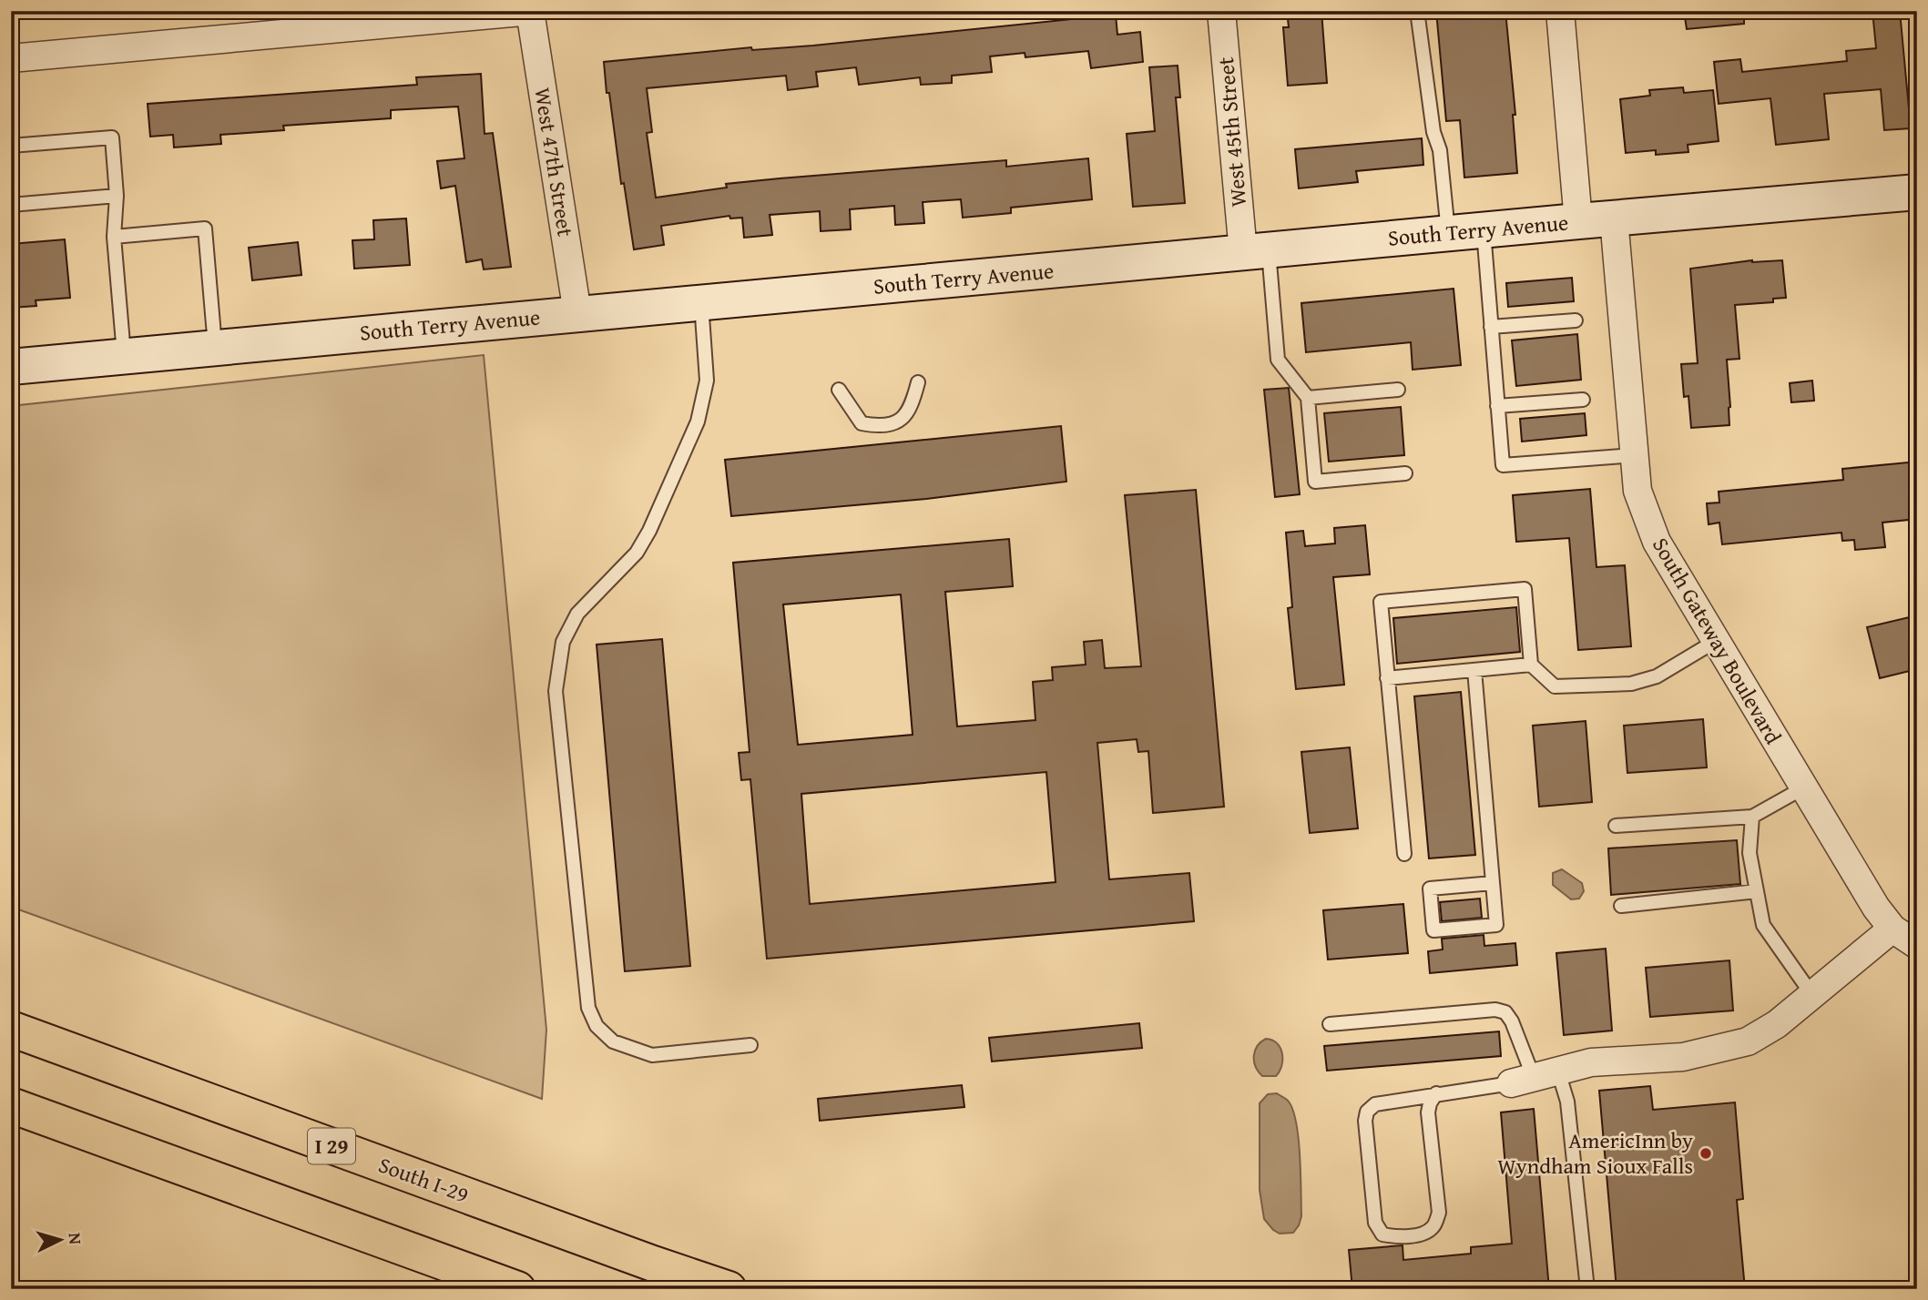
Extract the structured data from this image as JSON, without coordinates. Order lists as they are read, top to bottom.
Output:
{
  "streets": {
    "highway": ["I 29", "South I-29"],
    "street": [
      "West 45th Street",
      "West 47th Street",
      "South Terry Avenue",
      "South Gateway Boulevard"
    ]
  },
  "crossings": [
    ["West 45th Street", "South Terry Avenue"],
    ["West 47th Street", "South Terry Avenue"],
    ["South Terry Avenue", "South Gateway Boulevard"]
  ],
  "places": ["AmericInn by Wyndham Sioux Falls"],
  "north": "right"
}
